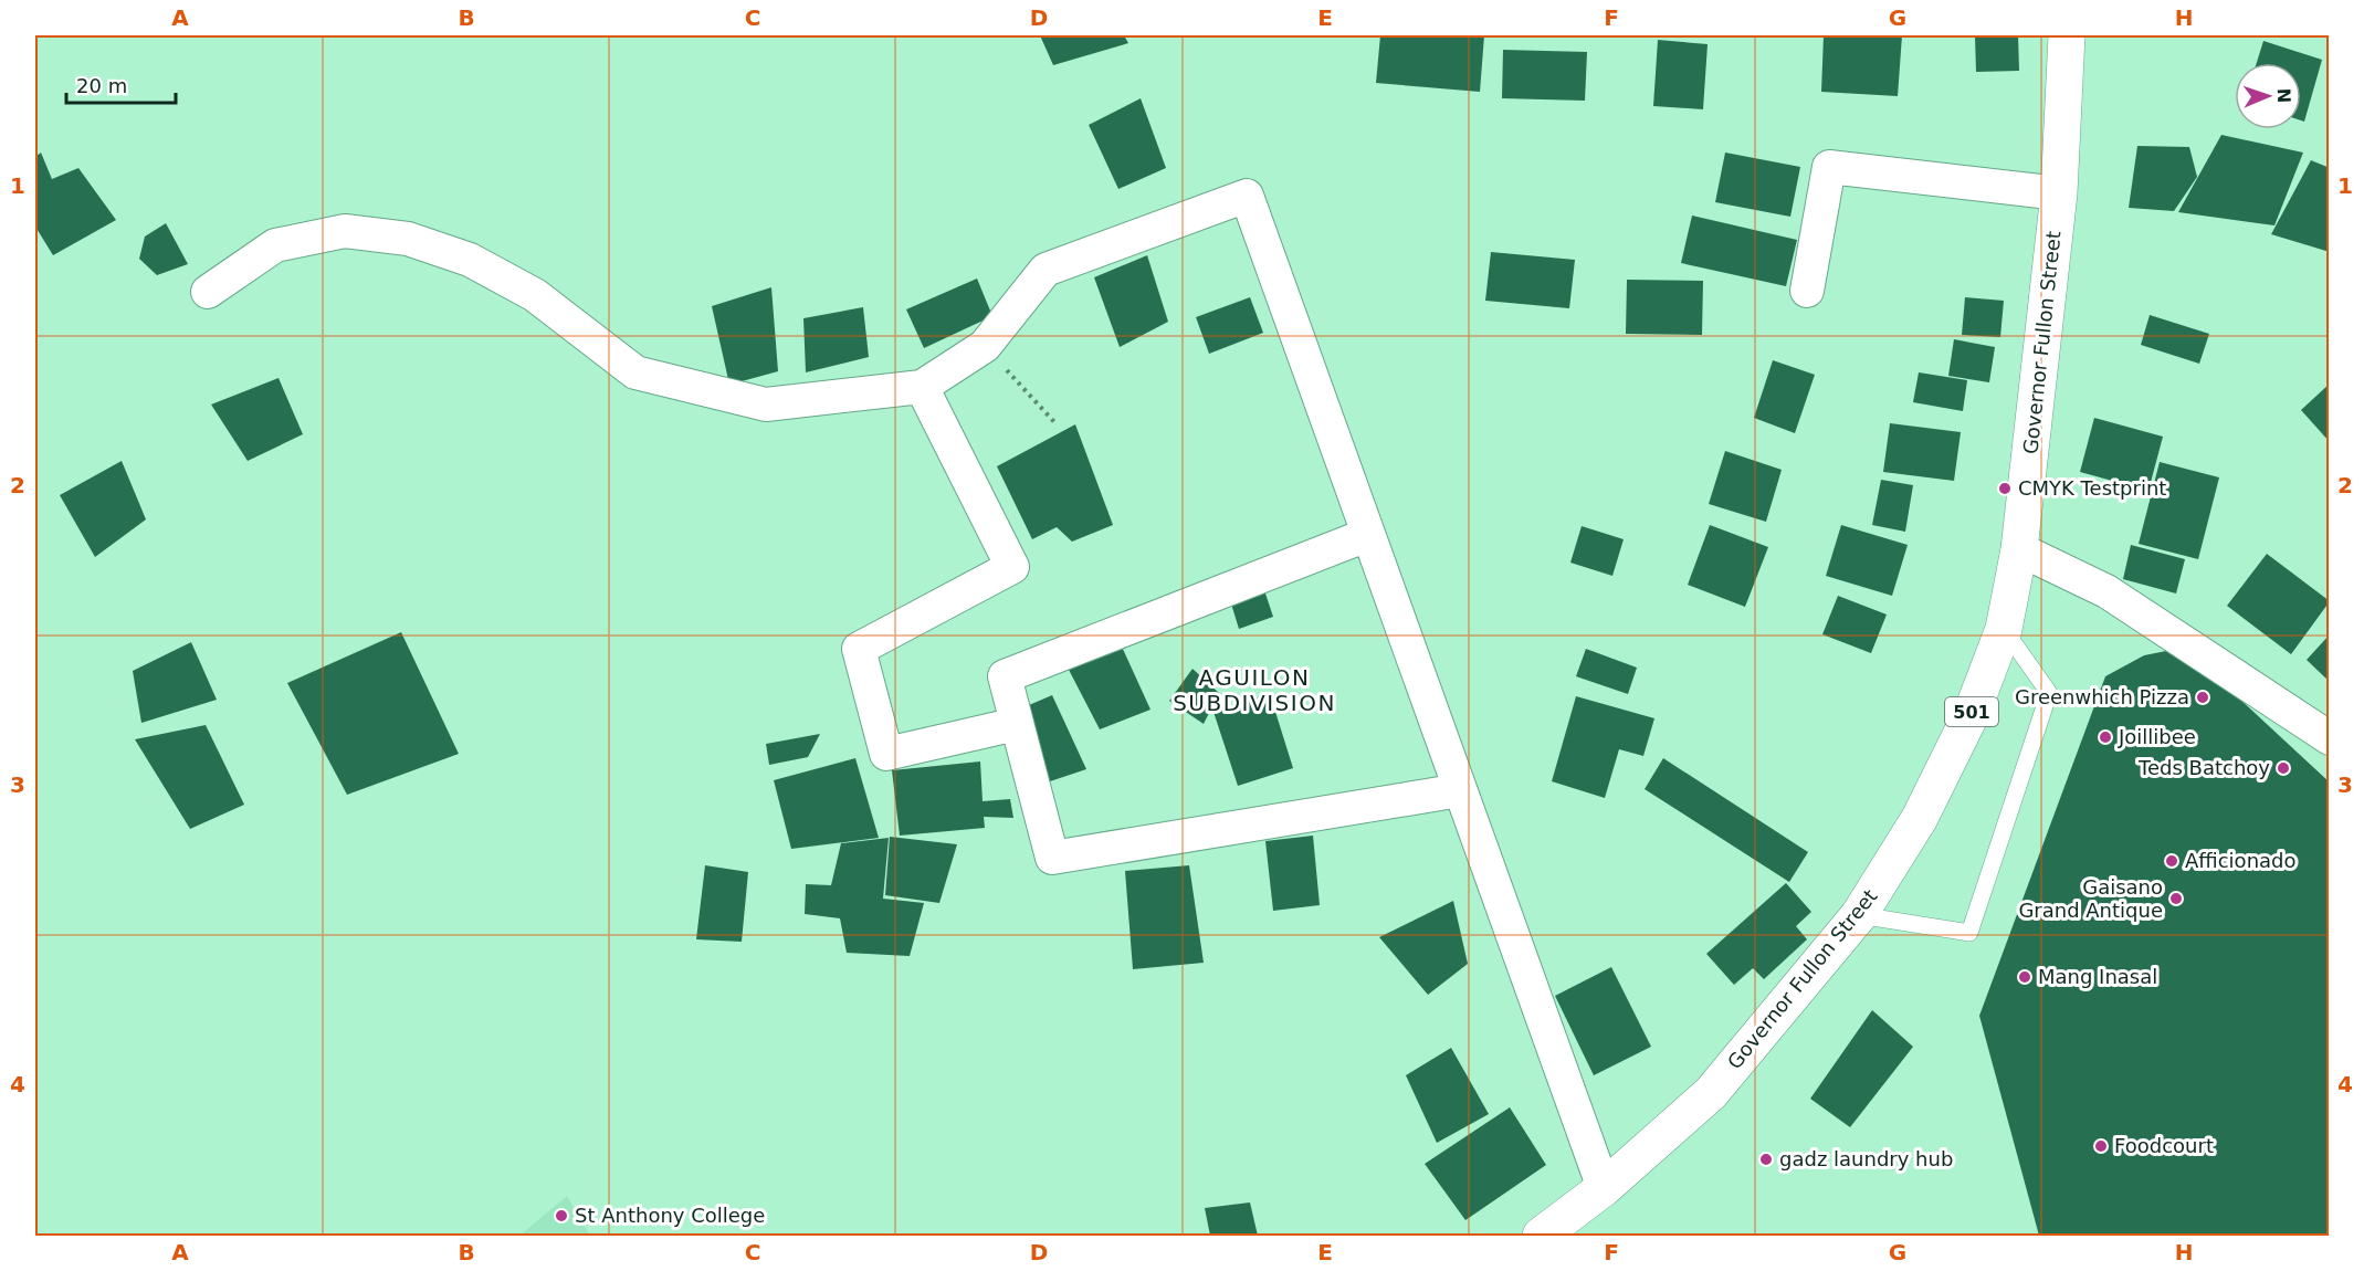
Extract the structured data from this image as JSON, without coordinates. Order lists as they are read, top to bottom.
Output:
{
  "streets": {
    "main road": ["Governor Fullon Street", "501"]
  },
  "districts": ["AGUILON SUBDIVISION"],
  "places": [
    "CMYK Testprint",
    "Greenwhich Pizza",
    "Joillibee",
    "Teds Batchoy",
    "Afficionado",
    "Gaisano Grand Antique",
    "Mang Inasal",
    "Foodcourt",
    "gadz laundry hub",
    "St Anthony College"
  ],
  "scale_bar": "20 m",
  "north": "right",
  "grid": {
    "columns": [
      "A",
      "B",
      "C",
      "D",
      "E",
      "F",
      "G",
      "H"
    ],
    "rows": [
      "1",
      "2",
      "3",
      "4"
    ]
  }
}
